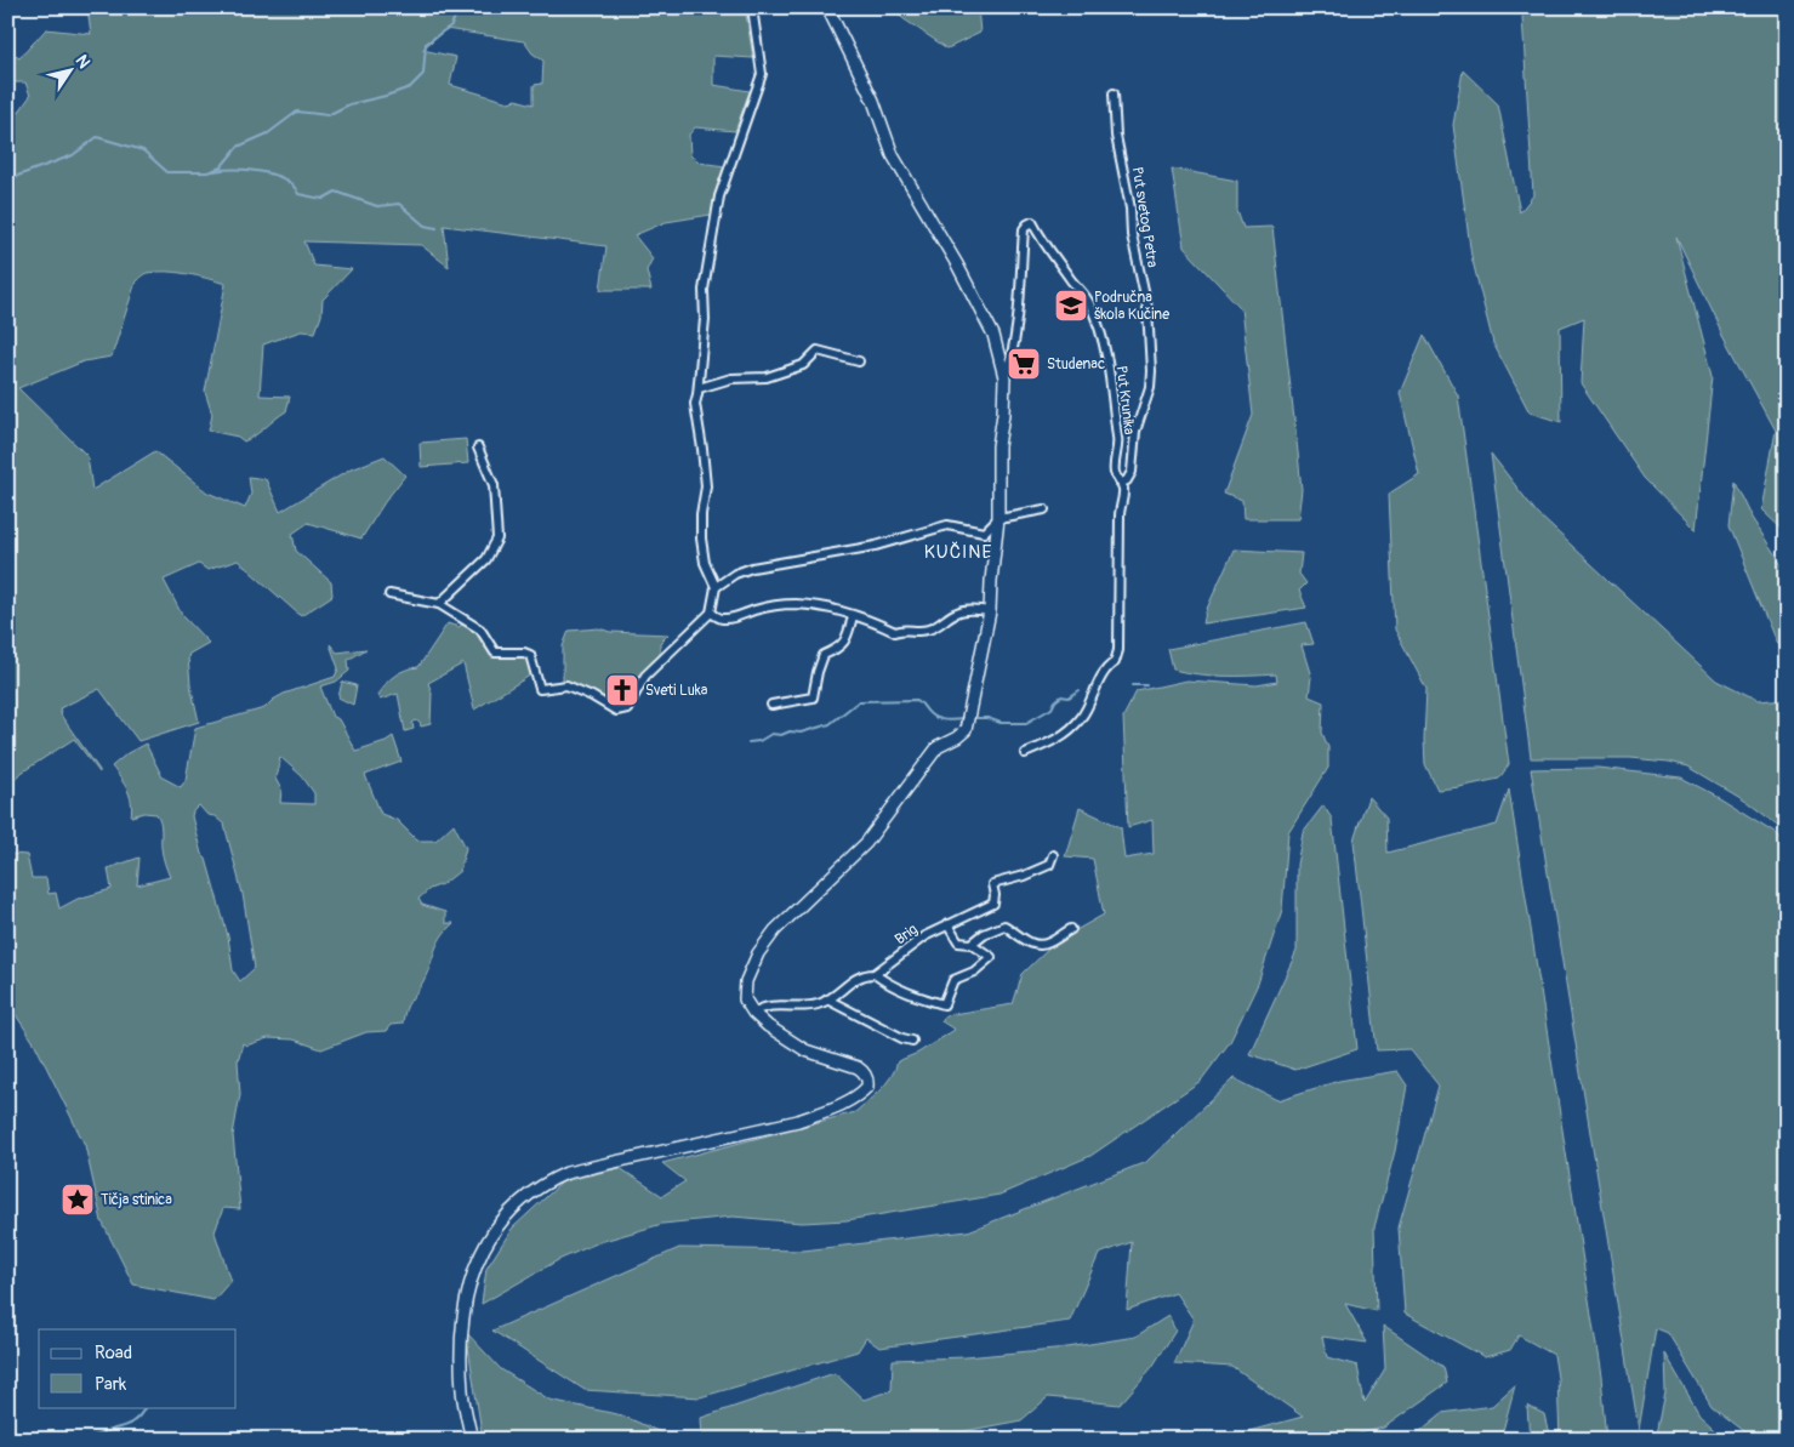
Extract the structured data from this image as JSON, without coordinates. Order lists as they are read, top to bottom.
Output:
{
  "streets": {
    "street": ["Put svetog Petra", "Put Krunika", "Brig"]
  },
  "crossings": [
    ["Put svetog Petra", "Put Krunika"]
  ],
  "districts": ["KUČINE"],
  "places": {
    "school or university": ["Područna škola Kučine"],
    "supermarket": ["Studenac"],
    "church": ["Sveti Luka"],
    "place": ["Tičja stinica"]
  },
  "legend": ["Road", "Park"],
  "north": "top right"
}
